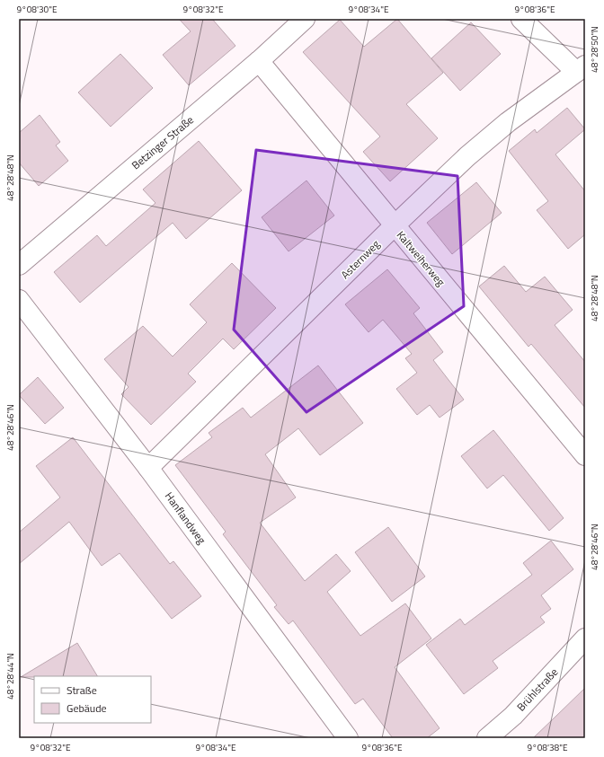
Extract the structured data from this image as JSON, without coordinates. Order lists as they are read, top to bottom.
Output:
{
  "streets": {
    "street": [
      "Betzinger Straße",
      "Kaltweiherweg",
      "Asternweg",
      "Hanflandweg",
      "Brühlstraße"
    ]
  },
  "crossings": [
    ["Betzinger Straße", "Kaltweiherweg"],
    ["Kaltweiherweg", "Asternweg"],
    ["Asternweg", "Hanflandweg"]
  ],
  "legend": ["Straße", "Gebäude"],
  "coordinates": [
    "9°08'30\"E",
    "9°08'32\"E",
    "9°08'34\"E",
    "9°08'36\"E",
    "48°28'50\"N",
    "48°28'48\"N",
    "48°28'46\"N",
    "48°28'44\"N",
    "9°08'38\"E"
  ]
}
